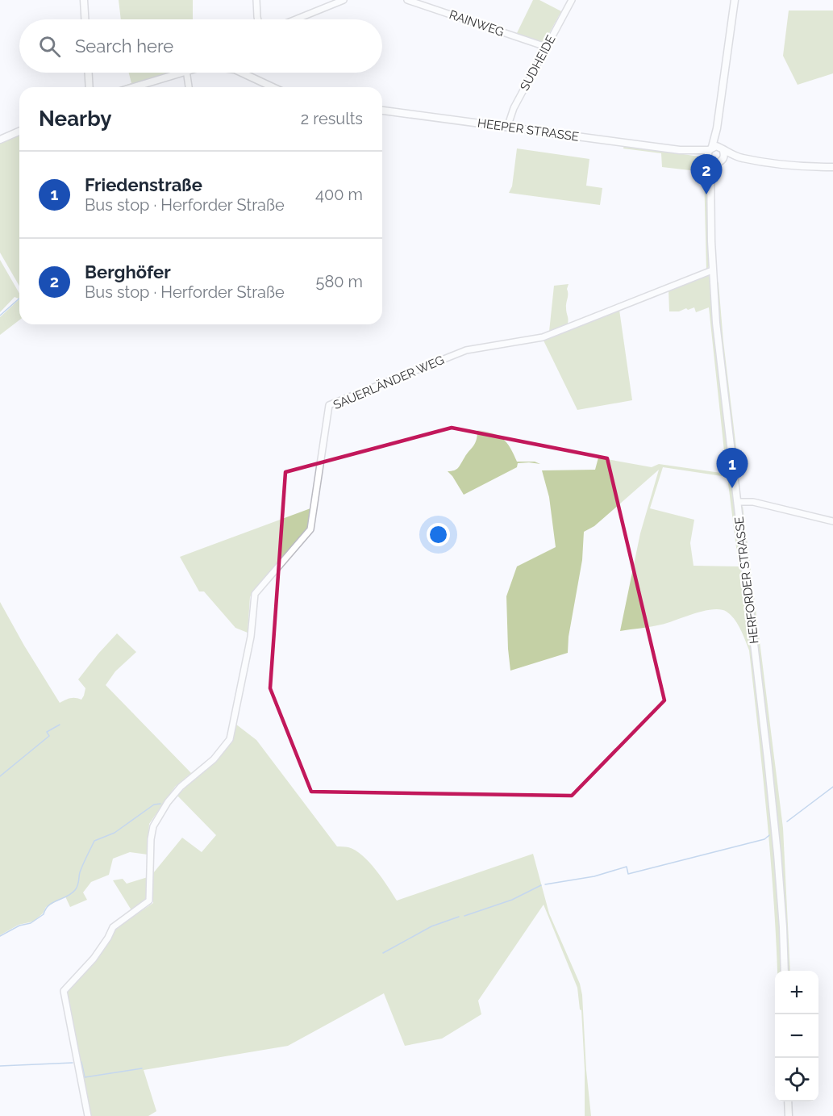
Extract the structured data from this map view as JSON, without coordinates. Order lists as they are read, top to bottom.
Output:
{
  "streets": {
    "street": [
      "RAINWEG",
      "SUDHEIDE",
      "HEEPER STRASSE",
      "SAUERLÄNDER WEG",
      "HERFORDER STRASSE"
    ]
  },
  "crossings": [
    ["RAINWEG", "SUDHEIDE"],
    ["SUDHEIDE", "HEEPER STRASSE"],
    ["HEEPER STRASSE", "HERFORDER STRASSE"],
    ["SAUERLÄNDER WEG", "HERFORDER STRASSE"]
  ],
  "page": {
    "search": "Search here",
    "heading": ["Nearby", "2 results"],
    "list": [
      {
        "mark": "1",
        "name": "Friedenstraße",
        "note": "Bus stop · Herforder Straße",
        "value": "400 m"
      },
      {
        "mark": "2",
        "name": "Berghöfer",
        "note": "Bus stop · Herforder Straße",
        "value": "580 m"
      }
    ],
    "pins": ["2", "1"],
    "map_buttons": ["+", "−"]
  }
}
